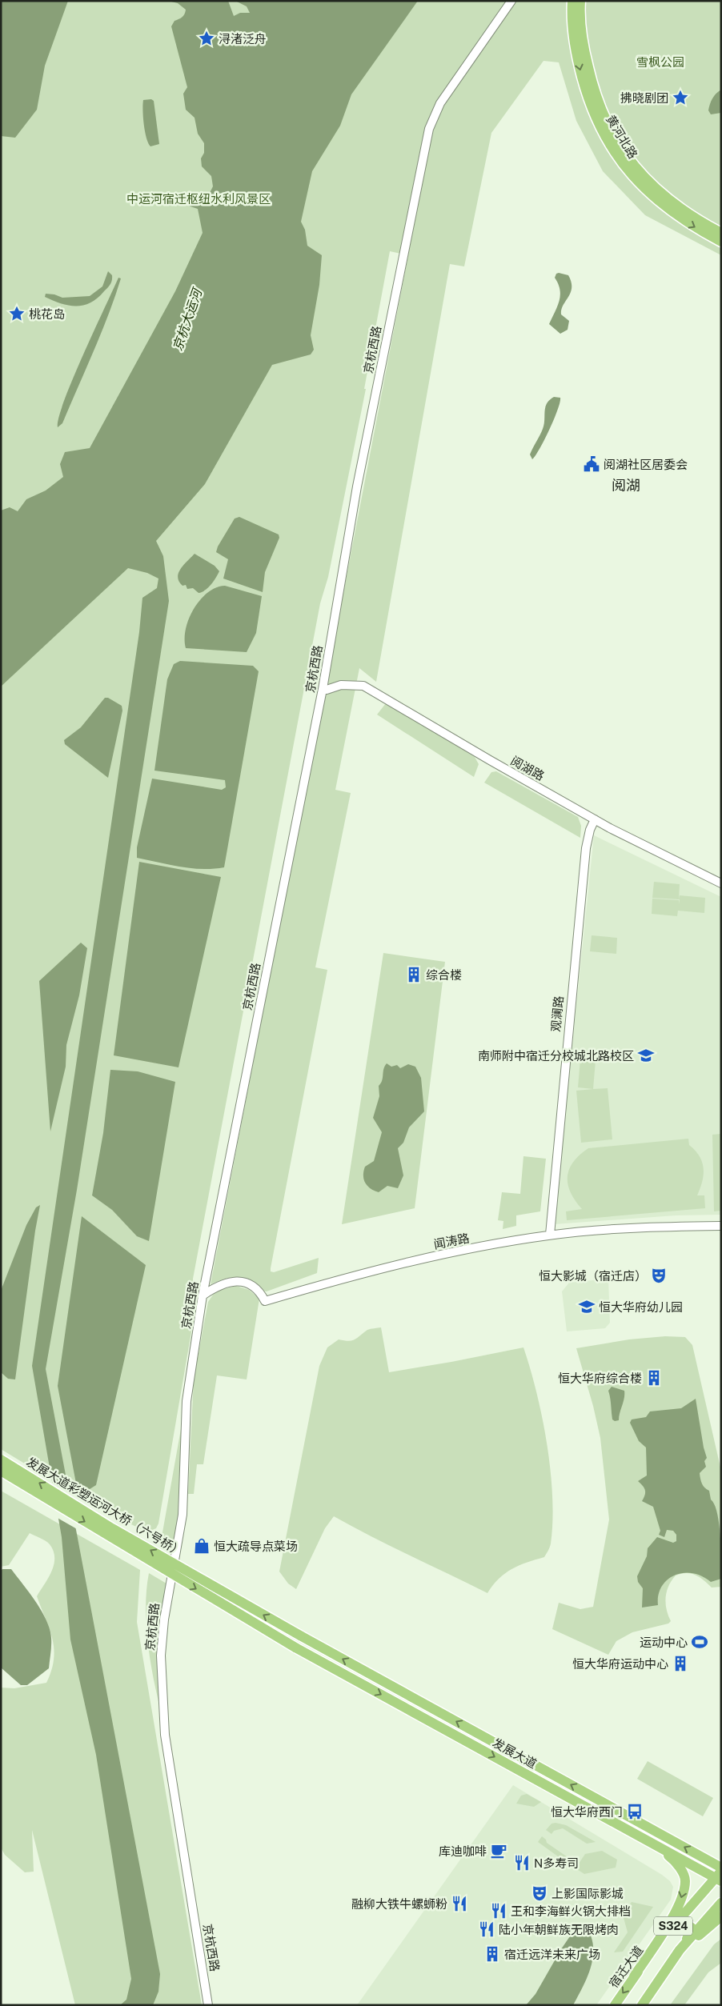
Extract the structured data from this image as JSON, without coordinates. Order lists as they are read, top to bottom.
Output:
{
  "streets": {
    "main road": [
      "黄河北路",
      "发展大道彩塑运河大桥（六号桥）",
      "发展大道",
      "S324",
      "宿迁大道"
    ],
    "street": [
      "京杭西路",
      "阅湖路",
      "观澜路",
      "闻涛路"
    ]
  },
  "crossings": [
    ["京杭西路", "阅湖路"],
    ["京杭西路", "闻涛路"],
    ["阅湖路", "观澜路"],
    ["观澜路", "闻涛路"],
    ["发展大道彩塑运河大桥（六号桥）", "发展大道"],
    ["发展大道", "宿迁大道"]
  ],
  "districts": ["阅湖"],
  "water": ["京杭大运河"],
  "parks": ["雪枫公园", "中运河宿迁枢纽水利风景区"],
  "places": {
    "place": ["浔渚泛舟", "拂晓剧团", "桃花岛"],
    "public building": ["阅湖社区居委会"],
    "building": [
      "综合楼",
      "恒大华府综合楼",
      "恒大华府运动中心",
      "宿迁远洋未来广场"
    ],
    "school or university": ["南师附中宿迁分校城北路校区", "恒大华府幼儿园"],
    "theatre": ["恒大影城（宿迁店）", "上影国际影城"],
    "shop": ["恒大疏导点菜场"],
    "sports": ["运动中心"],
    "bus stop": ["恒大华府西门"],
    "cafe": ["库迪咖啡"],
    "restaurant": [
      "N多寿司",
      "融柳大铁牛螺蛳粉",
      "王和李海鲜火锅大排档",
      "陆小年朝鲜族无限烤肉"
    ]
  }
}
